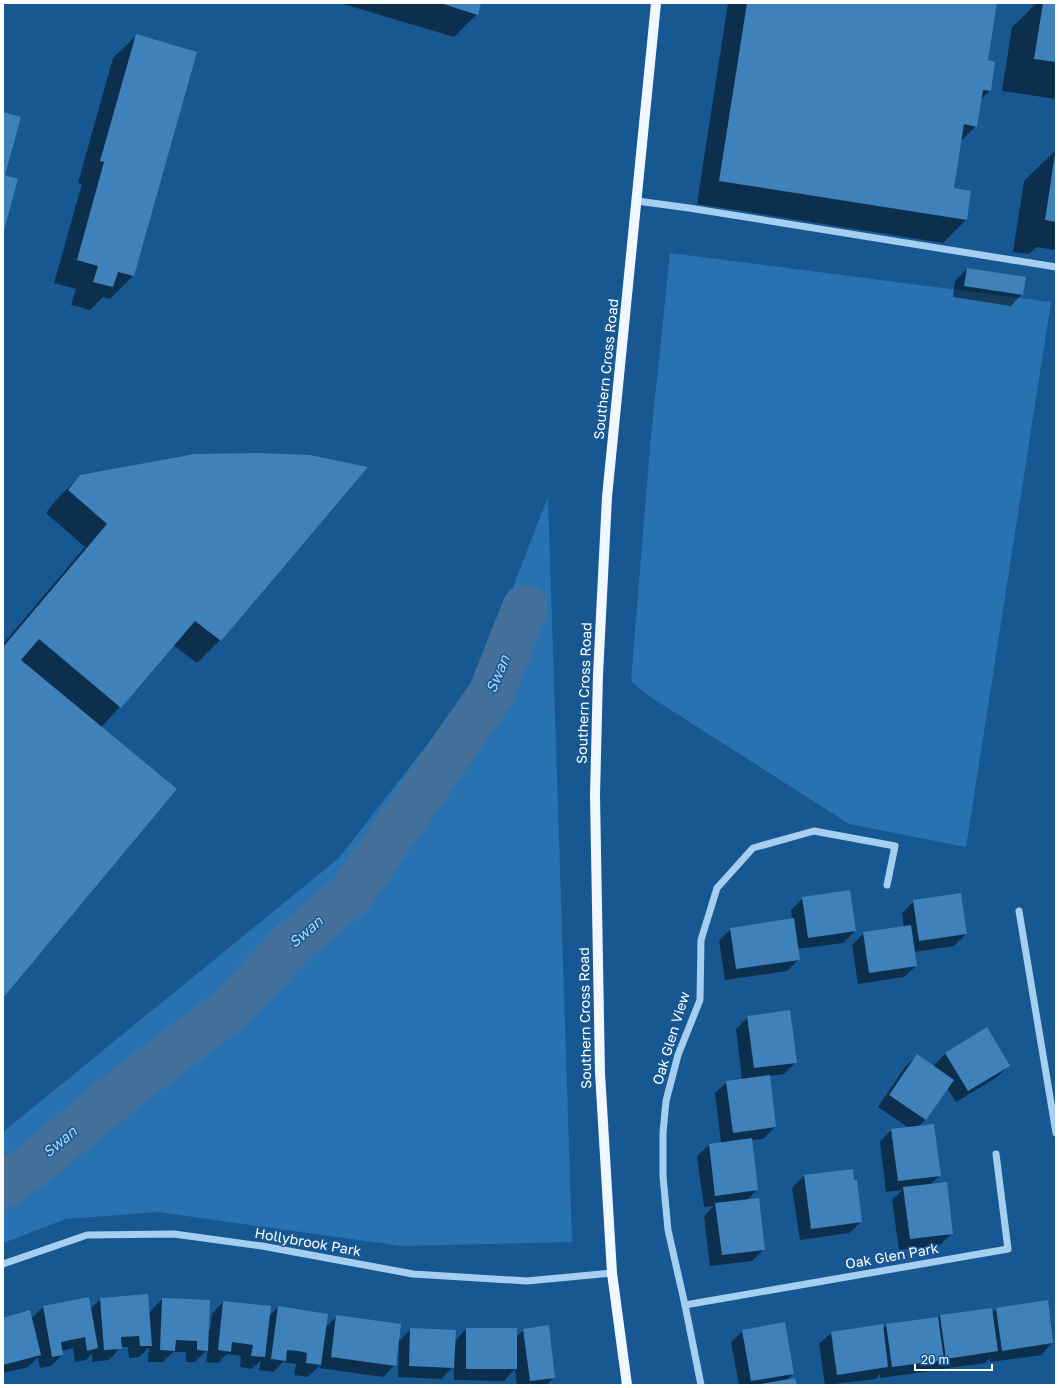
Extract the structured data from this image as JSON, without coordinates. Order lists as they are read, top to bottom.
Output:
{
  "streets": {
    "main road": ["Southern Cross Road"],
    "street": ["Oak Glen View", "Hollybrook Park", "Oak Glen Park"]
  },
  "crossings": [
    ["Southern Cross Road", "Hollybrook Park"],
    ["Oak Glen View", "Oak Glen Park"]
  ],
  "water": ["Swan"],
  "scale_bar": "20 m"
}
